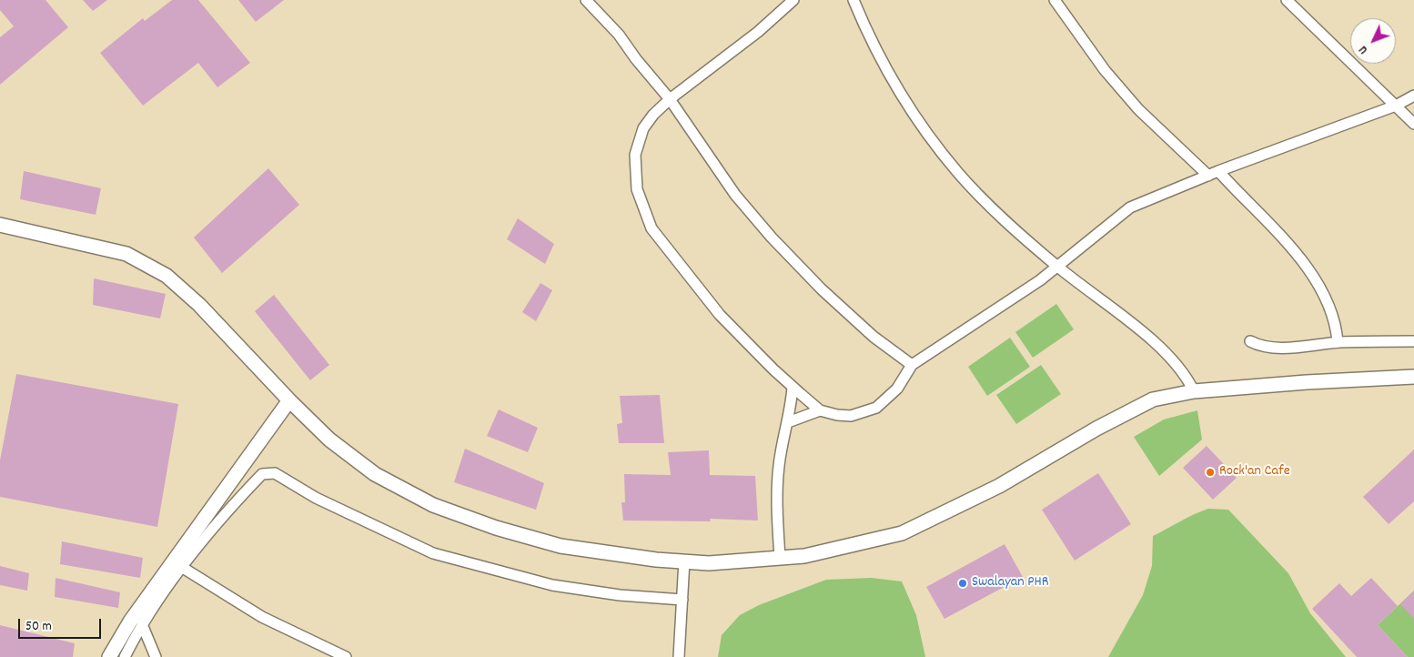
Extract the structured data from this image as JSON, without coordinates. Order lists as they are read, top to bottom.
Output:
{
  "places": ["Rock'an Cafe", "Swalayan PHR"],
  "scale_bar": "50 m",
  "north": "bottom left"
}
